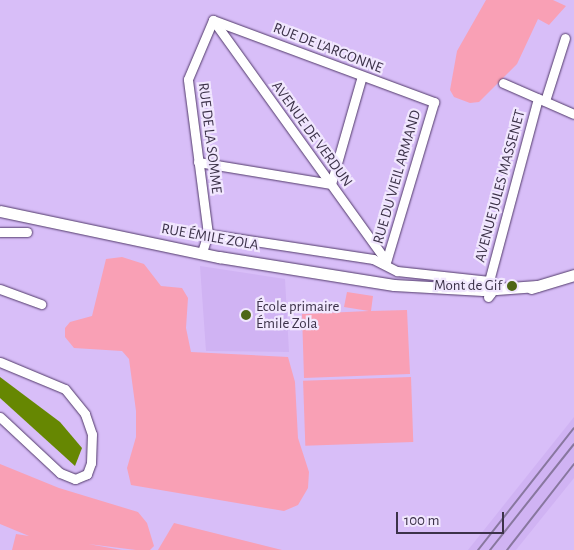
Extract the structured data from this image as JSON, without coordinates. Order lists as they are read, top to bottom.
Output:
{
  "streets": {
    "main road": ["RUE ÉMILE ZOLA"],
    "street": [
      "RUE DE L'ARGONNE",
      "AVENUE DE VERDUN",
      "RUE DE LA SOMME",
      "RUE DU VIEIL ARMAND",
      "AVENUE JULES MASSENET"
    ]
  },
  "crossings": [
    ["RUE DE L'ARGONNE", "AVENUE DE VERDUN"],
    ["RUE DE L'ARGONNE", "RUE DE LA SOMME"],
    ["RUE DE L'ARGONNE", "RUE DU VIEIL ARMAND"],
    ["AVENUE DE VERDUN", "RUE DE LA SOMME"],
    ["AVENUE DE VERDUN", "RUE DU VIEIL ARMAND"],
    ["AVENUE JULES MASSENET", "RUE ÉMILE ZOLA"]
  ],
  "places": ["Mont de Gif", "École primaire Émile Zola"],
  "scale_bar": "100 m"
}
